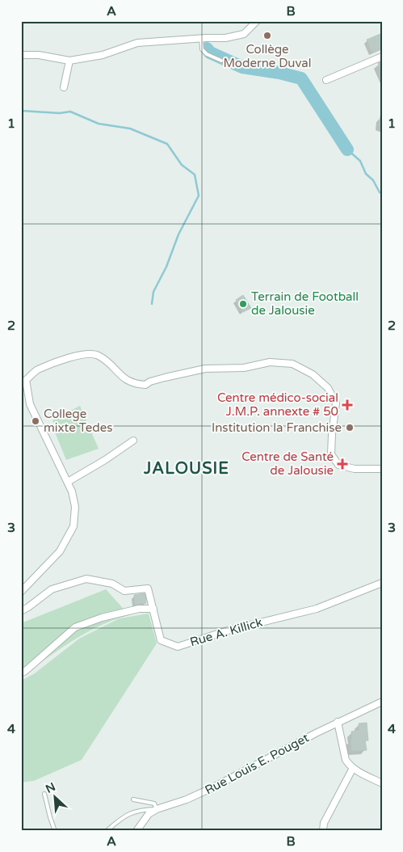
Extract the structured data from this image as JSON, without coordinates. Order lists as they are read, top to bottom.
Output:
{
  "streets": {
    "street": ["Rue A. Killick", "Rue Louis E. Pouget"]
  },
  "districts": ["JALOUSIE"],
  "places": {
    "other": [
      "Collège Moderne Duval",
      "Terrain de Football de Jalousie",
      "College mixte Tedes",
      "Institution la Franchise"
    ],
    "health": ["Centre médico-social J.M.P. annexte # 50", "Centre de Santé de Jalousie"]
  },
  "north": "top left",
  "grid": {
    "columns": ["A", "B"],
    "rows": [
      "1",
      "2",
      "3",
      "4"
    ]
  }
}
